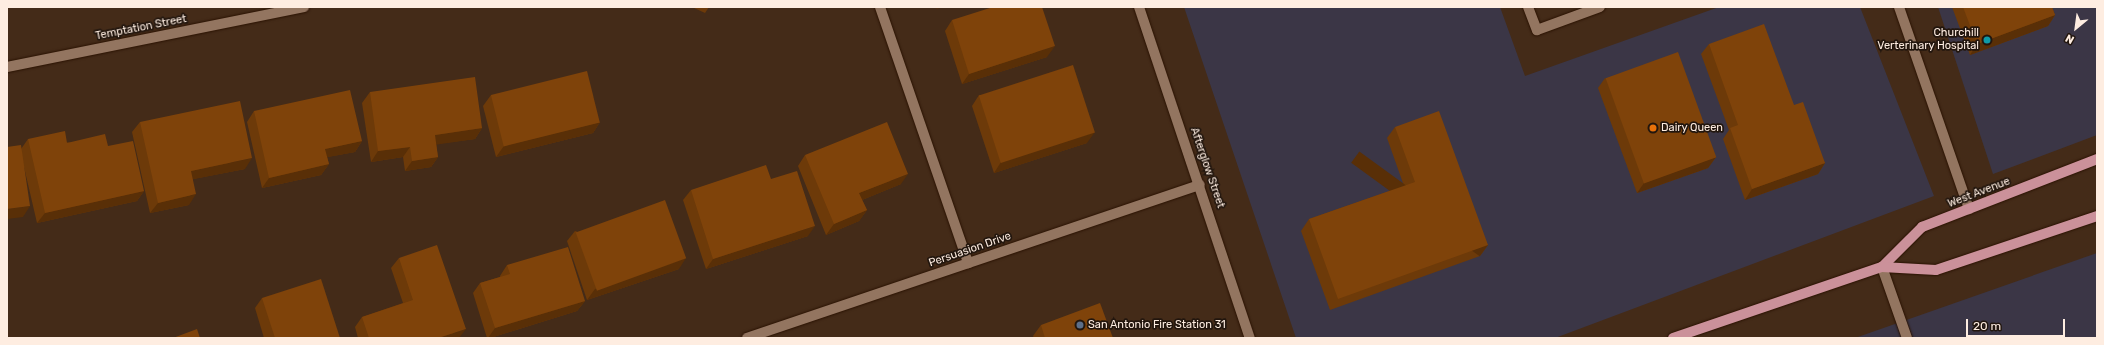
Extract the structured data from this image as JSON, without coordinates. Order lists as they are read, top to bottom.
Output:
{
  "streets": {
    "main road": ["West Avenue"],
    "street": ["Temptation Street", "Afterglow Street", "Persuasion Drive"]
  },
  "crossings": [
    ["Afterglow Street", "Persuasion Drive"]
  ],
  "places": ["Churchill Verterinary Hospital", "Dairy Queen", "San Antonio Fire Station 31"],
  "scale_bar": "20 m",
  "north": "bottom left"
}
